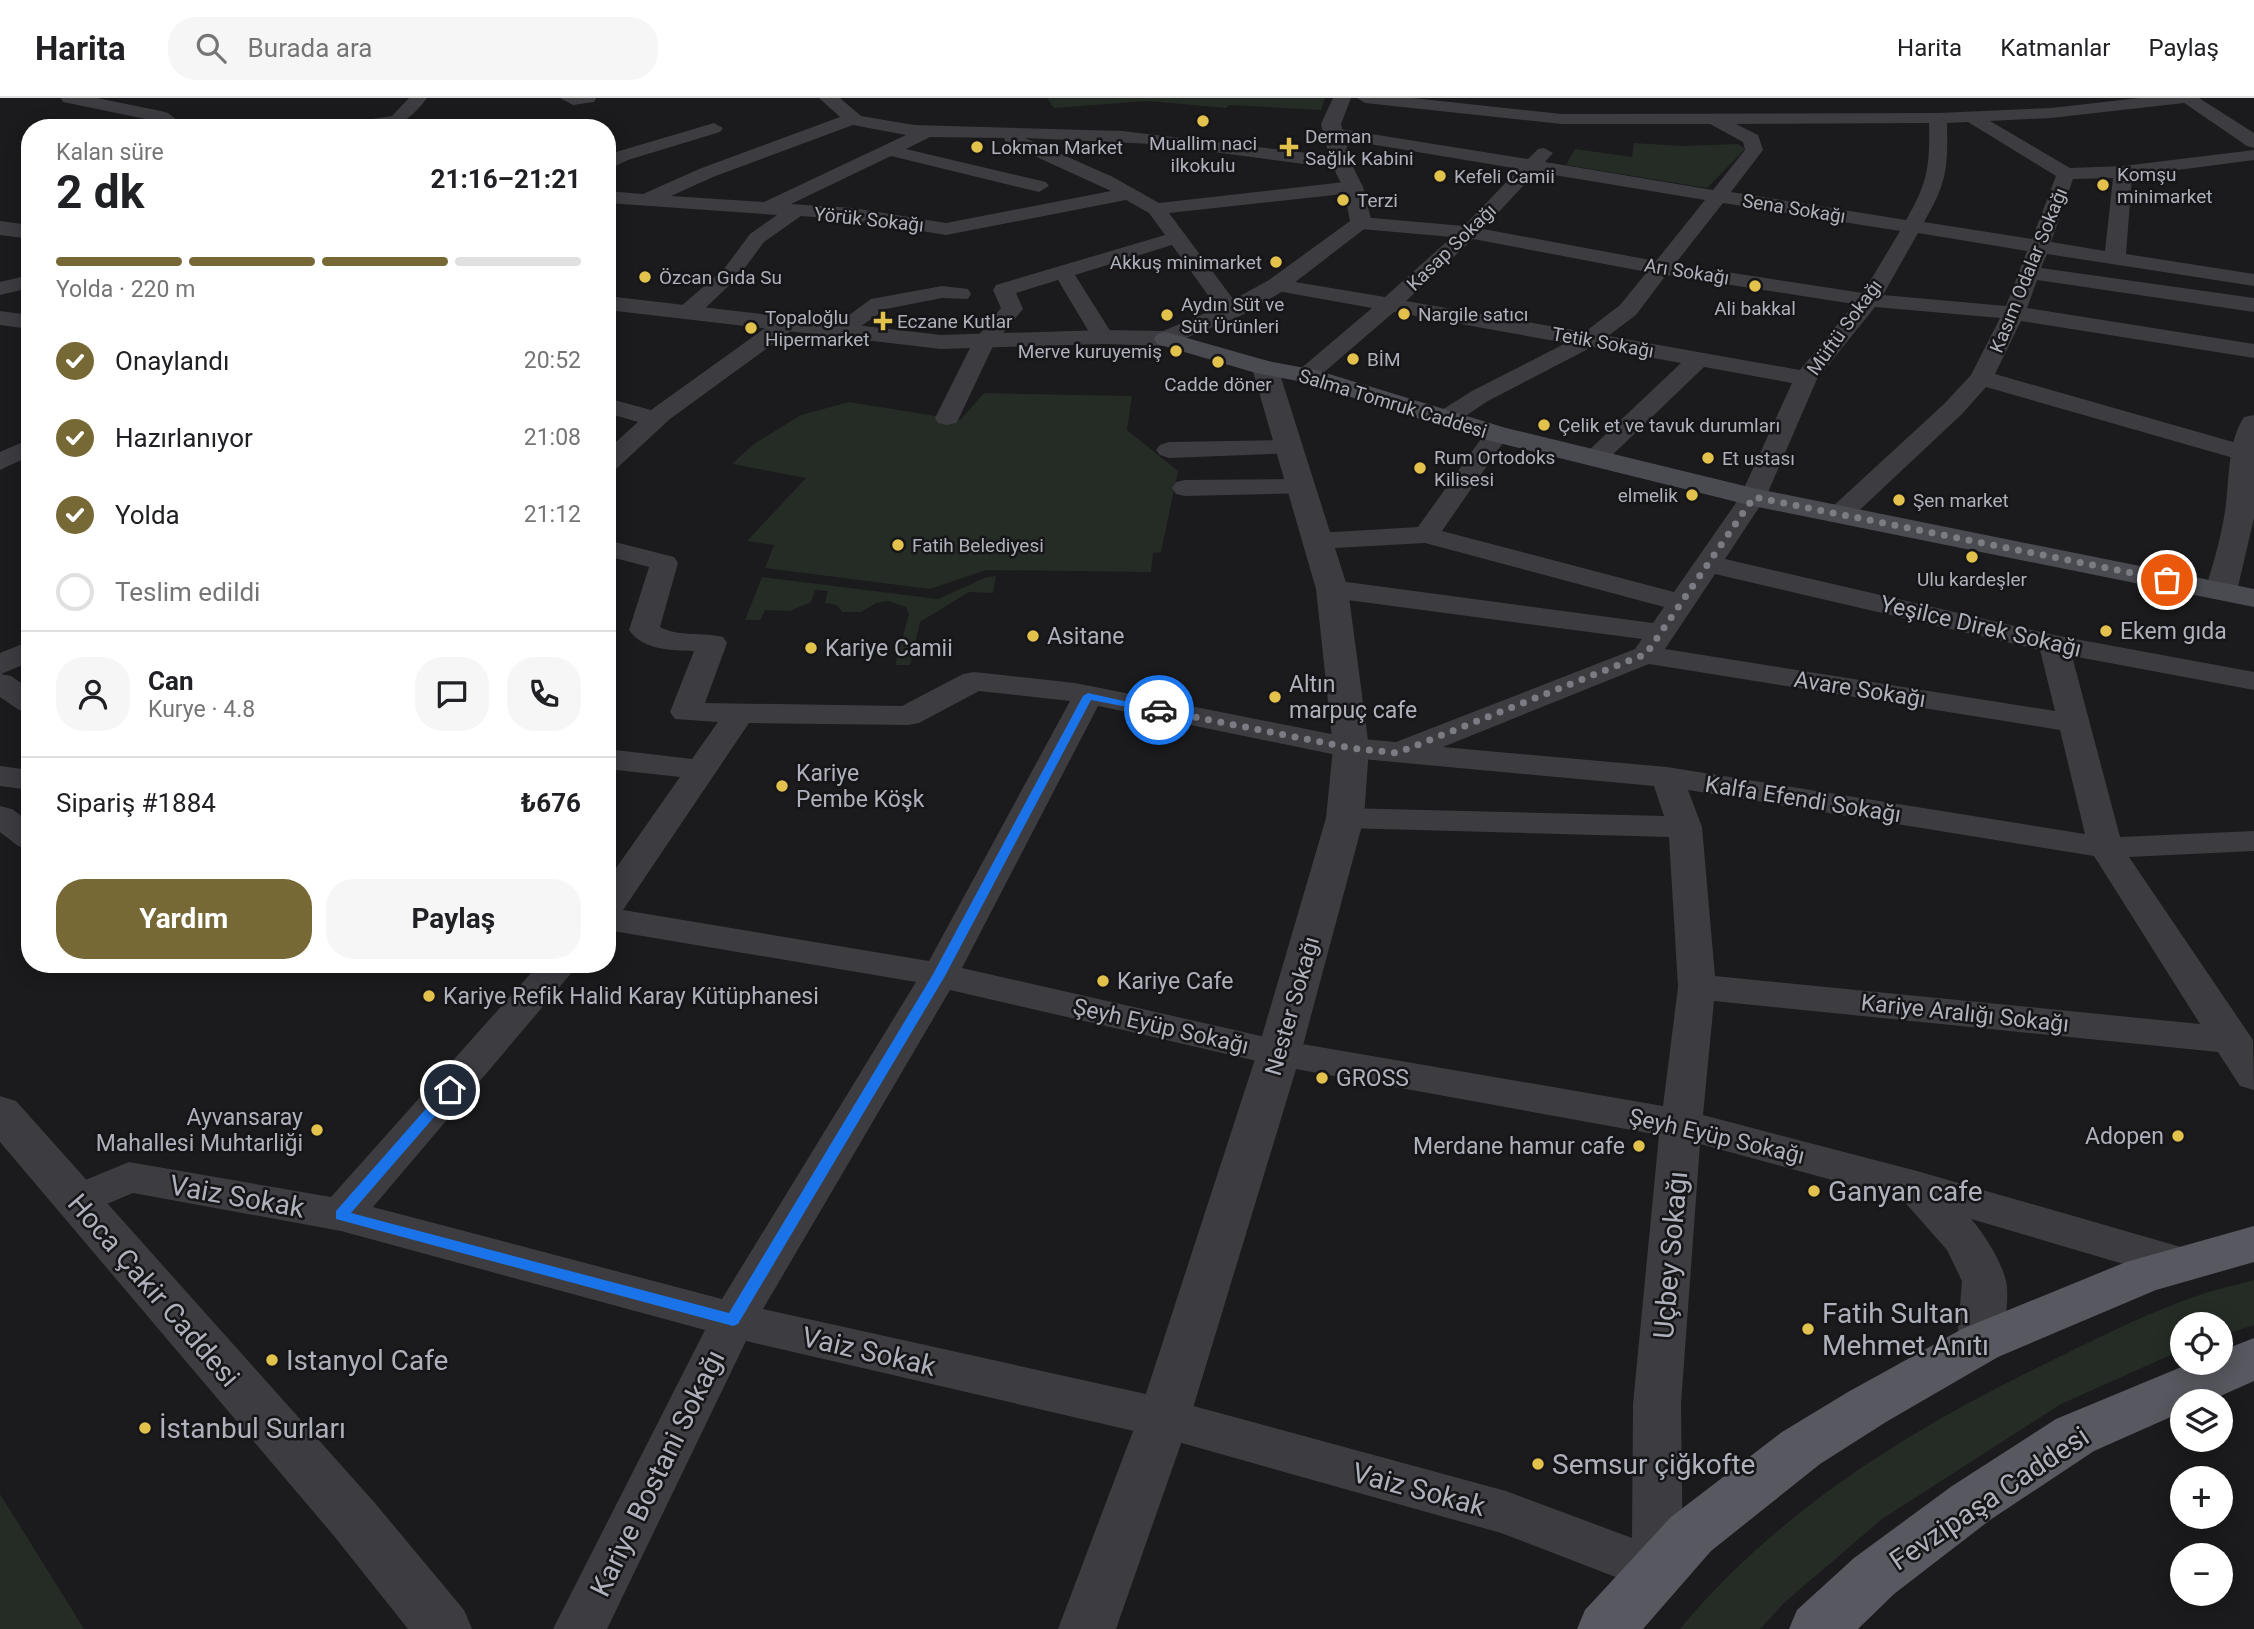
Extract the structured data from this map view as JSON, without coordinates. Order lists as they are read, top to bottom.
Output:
{
  "streets": {
    "main road": ["Salma Tomruk Caddesi", "Fevzipaşa Caddesi"],
    "street": [
      "Sena Sokağı",
      "Yörük Sokağı",
      "Kasap Sokağı",
      "Kasım Odalar Sokağı",
      "Arı Sokağı",
      "Müftü Sokağı",
      "Tetik Sokağı",
      "Yeşilce Direk Sokağı",
      "Avare Sokağı",
      "Kalfa Efendi Sokağı",
      "Nester Sokağı",
      "Kariye Aralığı Sokağı",
      "Şeyh Eyüp Sokağı",
      "Vaiz Sokak",
      "Uçbey Sokağı",
      "Hoca Çakir Caddesi",
      "Kariye Bostani Sokağı"
    ]
  },
  "crossings": [
    ["Sena Sokağı", "Kasap Sokağı"],
    ["Sena Sokağı", "Kasım Odalar Sokağı"],
    ["Sena Sokağı", "Müftü Sokağı"],
    ["Kasap Sokağı", "Arı Sokağı"],
    ["Kasap Sokağı", "Tetik Sokağı"],
    ["Kasap Sokağı", "Salma Tomruk Caddesi"],
    ["Kasım Odalar Sokağı", "Arı Sokağı"],
    ["Kasım Odalar Sokağı", "Salma Tomruk Caddesi"],
    ["Arı Sokağı", "Müftü Sokağı"],
    ["Müftü Sokağı", "Tetik Sokağı"],
    ["Müftü Sokağı", "Salma Tomruk Caddesi"],
    ["Müftü Sokağı", "Yeşilce Direk Sokağı"],
    ["Müftü Sokağı", "Avare Sokağı"],
    ["Salma Tomruk Caddesi", "Nester Sokağı"],
    ["Avare Sokağı", "Nester Sokağı"],
    ["Kalfa Efendi Sokağı", "Nester Sokağı"],
    ["Kalfa Efendi Sokağı", "Uçbey Sokağı"],
    ["Kalfa Efendi Sokağı", "Kariye Bostani Sokağı"],
    ["Nester Sokağı", "Şeyh Eyüp Sokağı"],
    ["Nester Sokağı", "Vaiz Sokak"],
    ["Kariye Aralığı Sokağı", "Uçbey Sokağı"],
    ["Şeyh Eyüp Sokağı", "Uçbey Sokağı"],
    ["Şeyh Eyüp Sokağı", "Kariye Bostani Sokağı"],
    ["Vaiz Sokak", "Uçbey Sokağı"],
    ["Vaiz Sokak", "Hoca Çakir Caddesi"],
    ["Vaiz Sokak", "Kariye Bostani Sokağı"]
  ],
  "places": {
    "other": [
      "Muallim naci ilkokulu",
      "Lokman Market",
      "Kefeli Camii",
      "Komşu minimarket",
      "Terzi",
      "Akkuş minimarket",
      "Özcan Gıda Su",
      "Ali bakkal",
      "Nargile satıcı",
      "Aydın Süt ve Süt Ürünleri",
      "Topaloğlu Hipermarket",
      "Merve kuruyemiş",
      "BİM",
      "Cadde döner",
      "Çelik et ve tavuk durumları",
      "Et ustası",
      "Rum Ortodoks Kilisesi",
      "elmelik",
      "Şen market",
      "Fatih Belediyesi",
      "Ulu kardeşler",
      "Ekem gıda",
      "Asitane",
      "Kariye Camii",
      "Altın marpuç cafe",
      "Kariye Pembe Köşk",
      "Kariye Cafe",
      "Kariye Refik Halid Karay Kütüphanesi",
      "GROSS",
      "Ayvansaray Mahallesi Muhtarliği",
      "Adopen",
      "Merdane hamur cafe",
      "Ganyan cafe",
      "Fatih Sultan Mehmet Anıtı",
      "Istanyol Cafe",
      "İstanbul Surları",
      "Semsur çiğkofte"
    ],
    "health": ["Derman Sağlık Kabini", "Eczane Kutlar"]
  },
  "page": {
    "header": "Harita",
    "search": "Burada ara",
    "nav": ["Harita", "Katmanlar", "Paylaş"],
    "heading": ["2 dk", "Kalan süre", "21:16–21:21"],
    "panel": [
      "Can",
      "Kurye · 4.8",
      "Sipariş #1884",
      "₺676"
    ],
    "bar": "Yolda · 220 m",
    "list": [
      ["Onaylandı", "20:52"],
      ["Hazırlanıyor", "21:08"],
      ["Yolda", "21:12"],
      "Teslim edildi"
    ],
    "buttons": ["Yardım", "Paylaş"],
    "map_buttons": ["+", "−"]
  }
}
